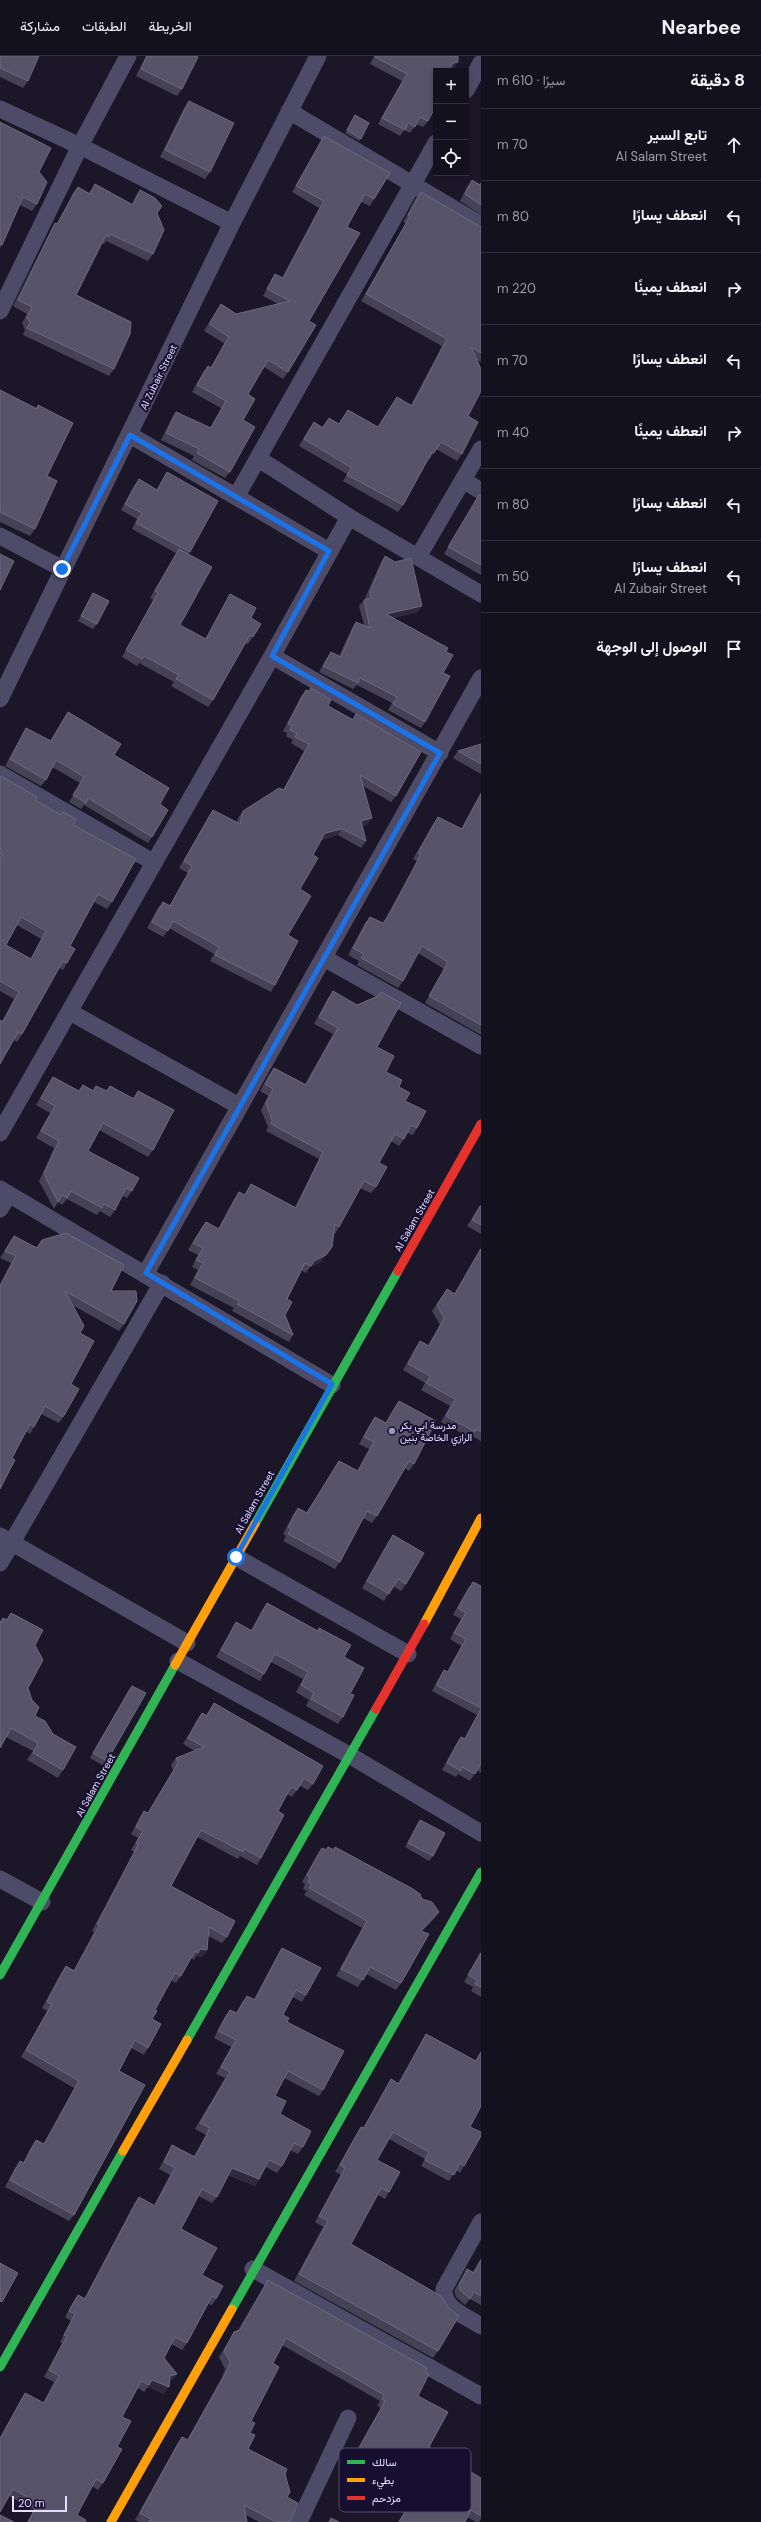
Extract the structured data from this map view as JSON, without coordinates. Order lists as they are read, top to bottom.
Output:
{
  "streets": {
    "street": ["Al Zubair Street", "Al Salam Street"]
  },
  "places": ["مدرسة ابي بكر الرازي الخاصة بنين"],
  "legend": ["سالك", "بطيء", "مزدحم"],
  "scale_bar": "20 m",
  "page": {
    "header": "Nearbee",
    "nav": ["الخريطة", "الطبقات", "مشاركة"],
    "heading": ["8 دقيقة", "سيرًا · 610 m"],
    "map_buttons": ["+", "−"],
    "list": [
      ["تابع السير", "Al Salam Street", "70 m"],
      ["انعطف يسارًا", "80 m"],
      ["انعطف يمينًا", "220 m"],
      ["انعطف يسارًا", "70 m"],
      ["انعطف يمينًا", "40 m"],
      ["انعطف يسارًا", "80 m"],
      ["انعطف يسارًا", "Al Zubair Street", "50 m"],
      "الوصول إلى الوجهة"
    ],
    "scale": "20 m"
  }
}
